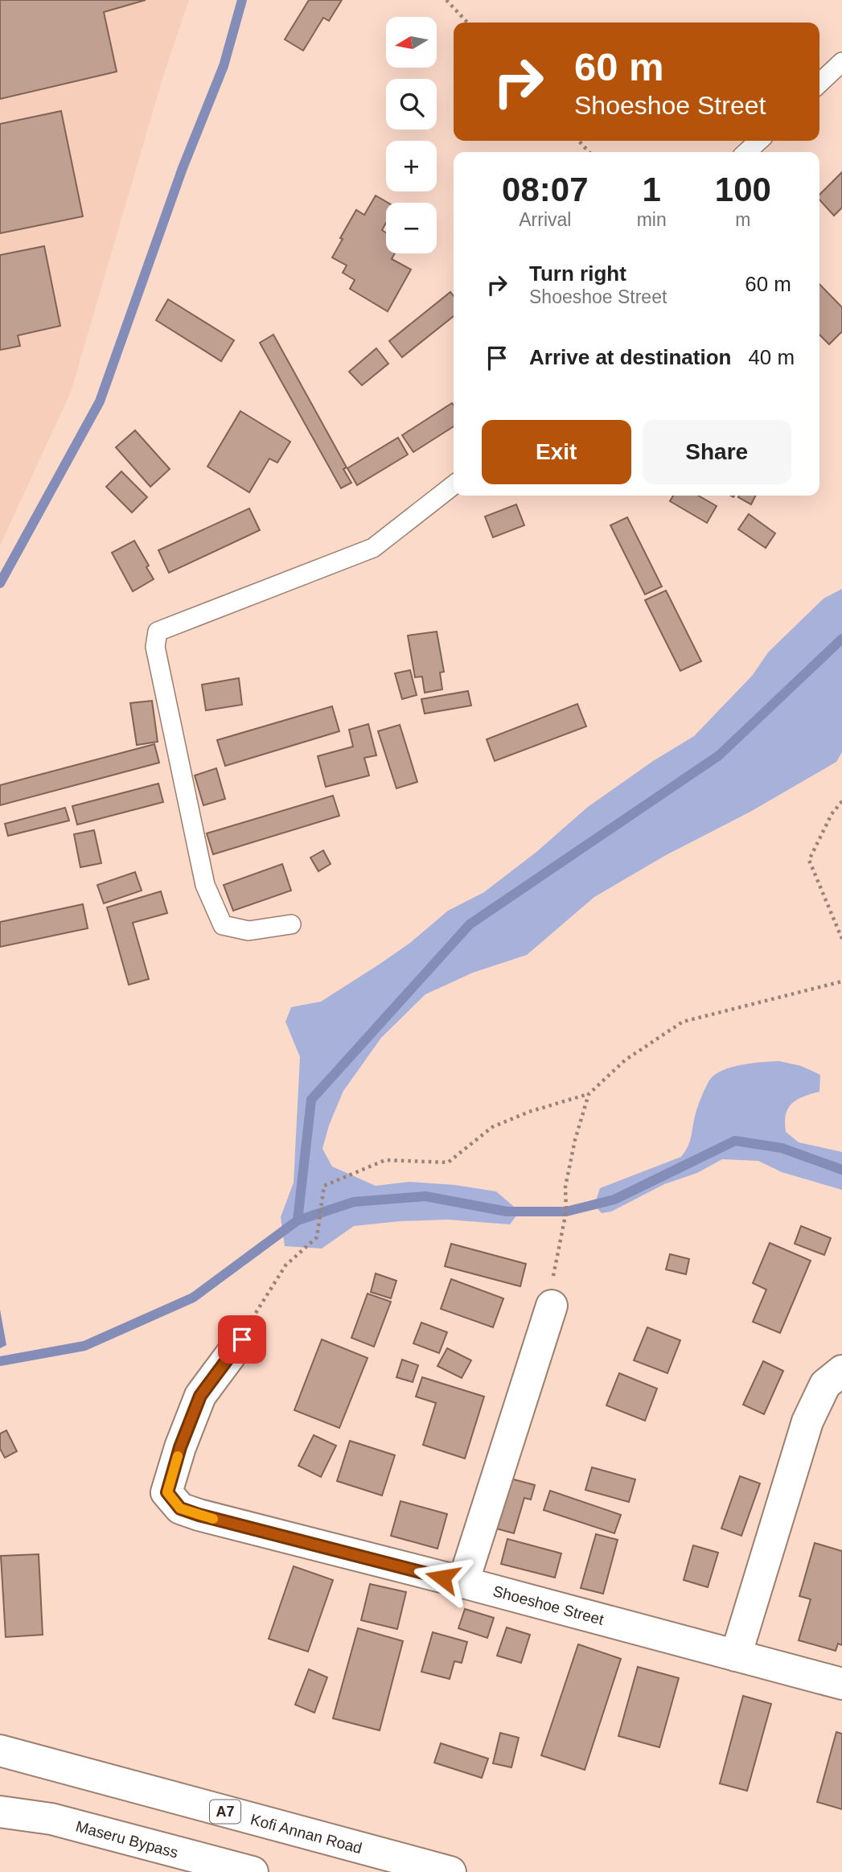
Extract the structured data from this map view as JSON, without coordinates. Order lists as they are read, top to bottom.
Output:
{
  "streets": {
    "street": [
      "Shoeshoe Street",
      "A7",
      "Kofi Annan Road",
      "Maseru Bypass"
    ]
  },
  "north": "left",
  "page": {
    "map_buttons": ["+", "−"],
    "turn": ["60 m", "Shoeshoe Street"],
    "eta": [
      "08:07",
      "Arrival",
      "1",
      "min",
      "100",
      "m"
    ],
    "list": [
      {
        "name": "Turn right",
        "note": "Shoeshoe Street",
        "value": "60 m"
      },
      {
        "name": "Arrive at destination",
        "value": "40 m"
      }
    ],
    "buttons": ["Exit", "Share"]
  }
}
